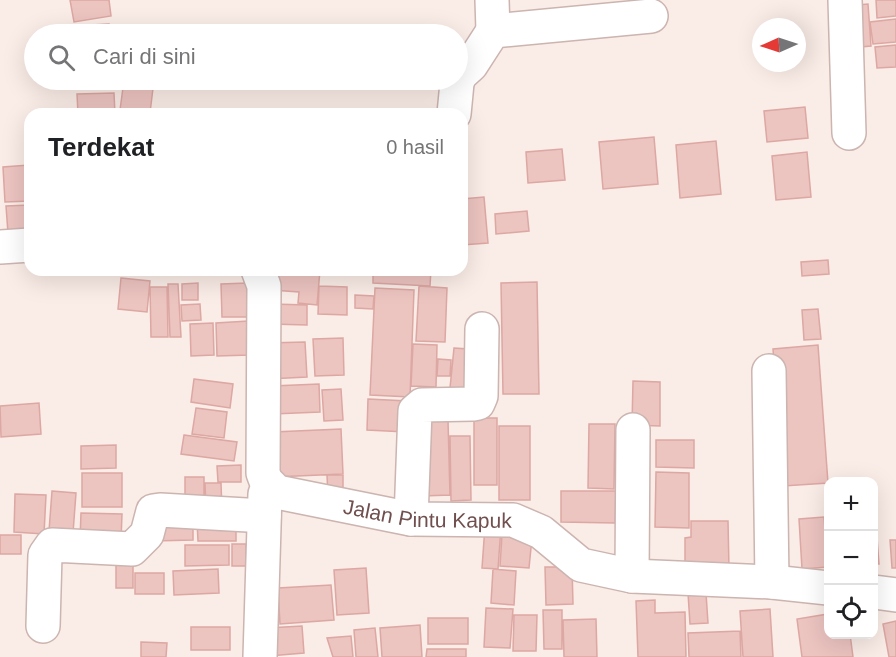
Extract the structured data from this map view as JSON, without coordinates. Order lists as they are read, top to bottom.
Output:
{
  "streets": {
    "street": ["Jalan Pintu Kapuk"]
  },
  "north": "left",
  "page": {
    "search": "Cari di sini",
    "heading": ["Terdekat", "0 hasil"],
    "map_buttons": ["+", "−"]
  }
}
